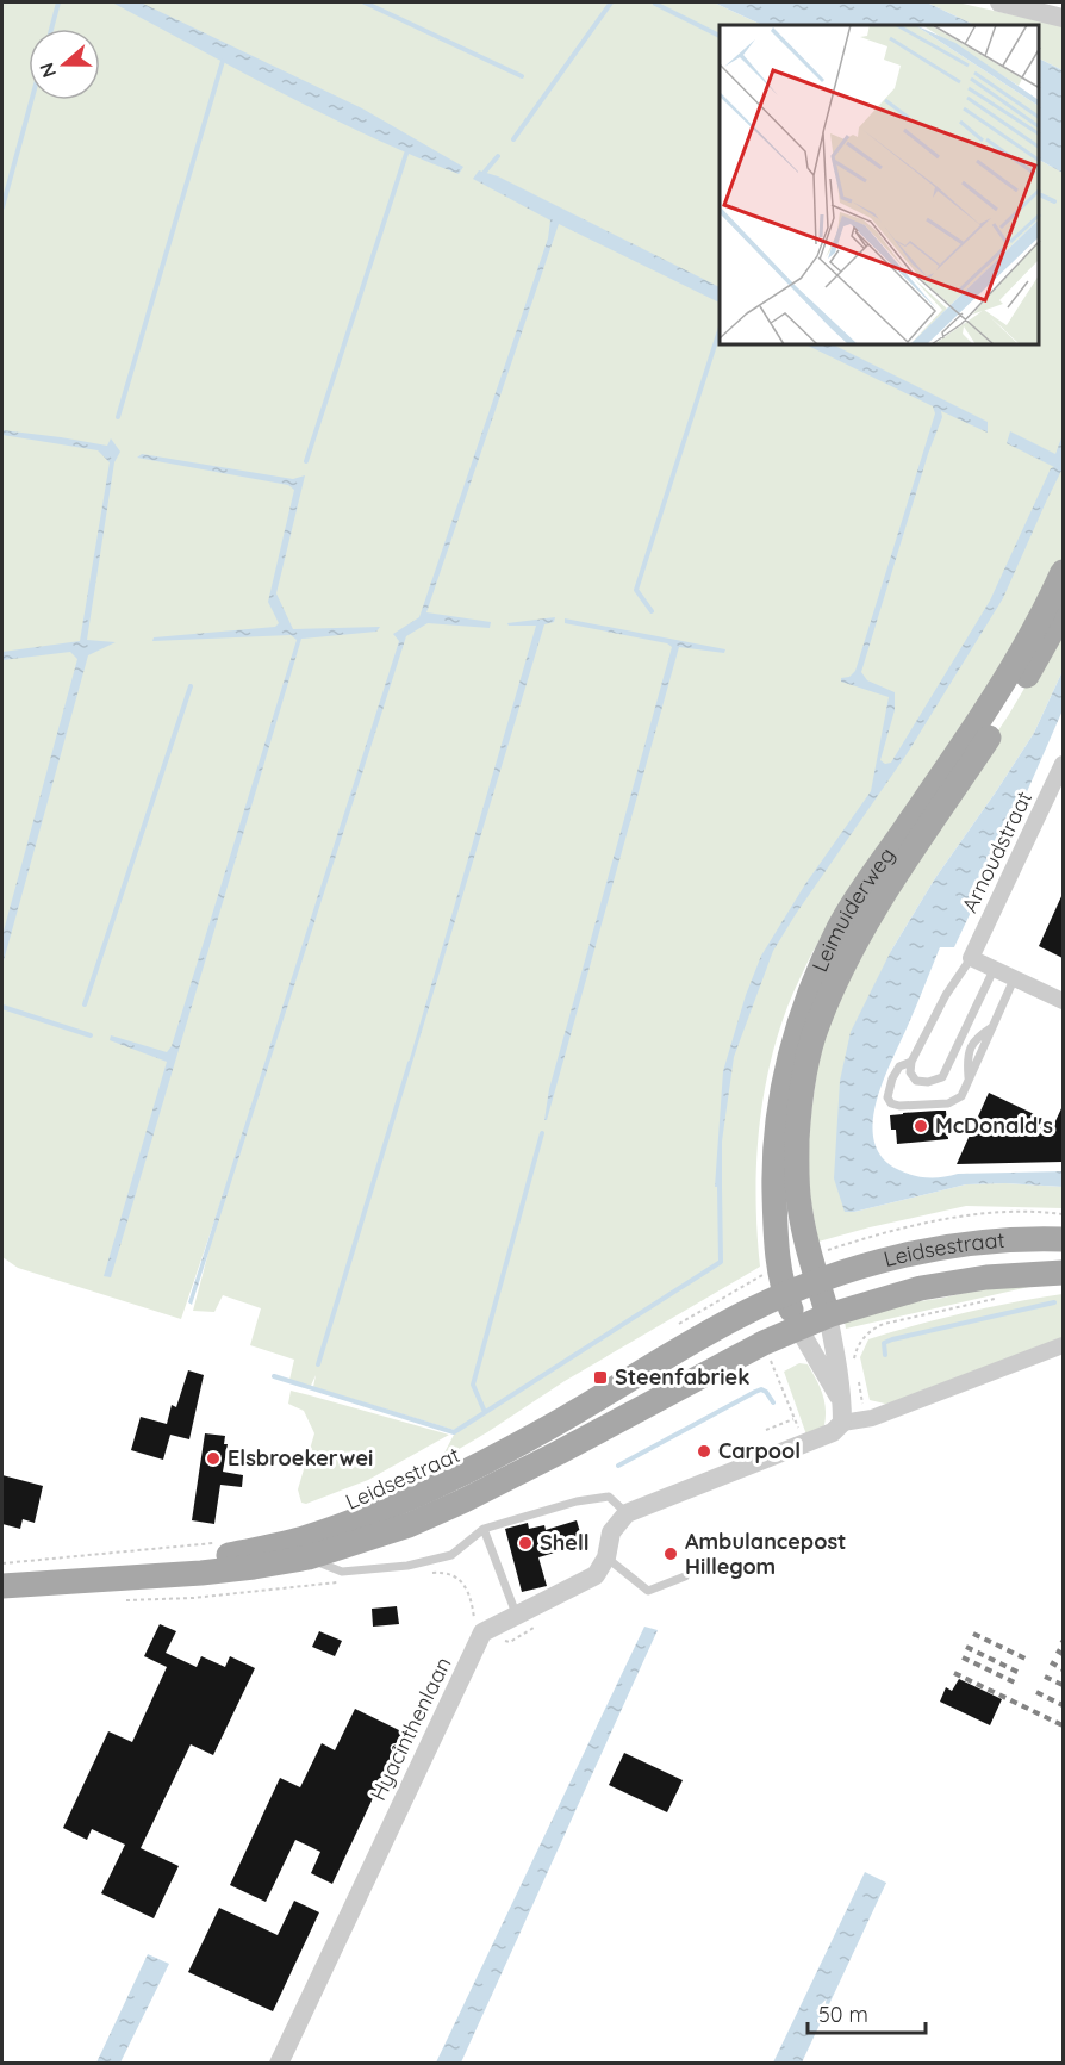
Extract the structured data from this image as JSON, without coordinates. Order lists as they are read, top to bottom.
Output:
{
  "streets": {
    "main road": ["Leimuiderweg", "Leidsestraat"],
    "street": ["Arnoudstraat", "Hyacinthenlaan"]
  },
  "crossings": [
    ["Leimuiderweg", "Leidsestraat"]
  ],
  "places": {
    "other": [
      "McDonald's",
      "Carpool",
      "Elsbroekerwei",
      "Shell",
      "Ambulancepost Hillegom"
    ],
    "transit": ["Steenfabriek"]
  },
  "scale_bar": "50 m",
  "north": "left"
}
